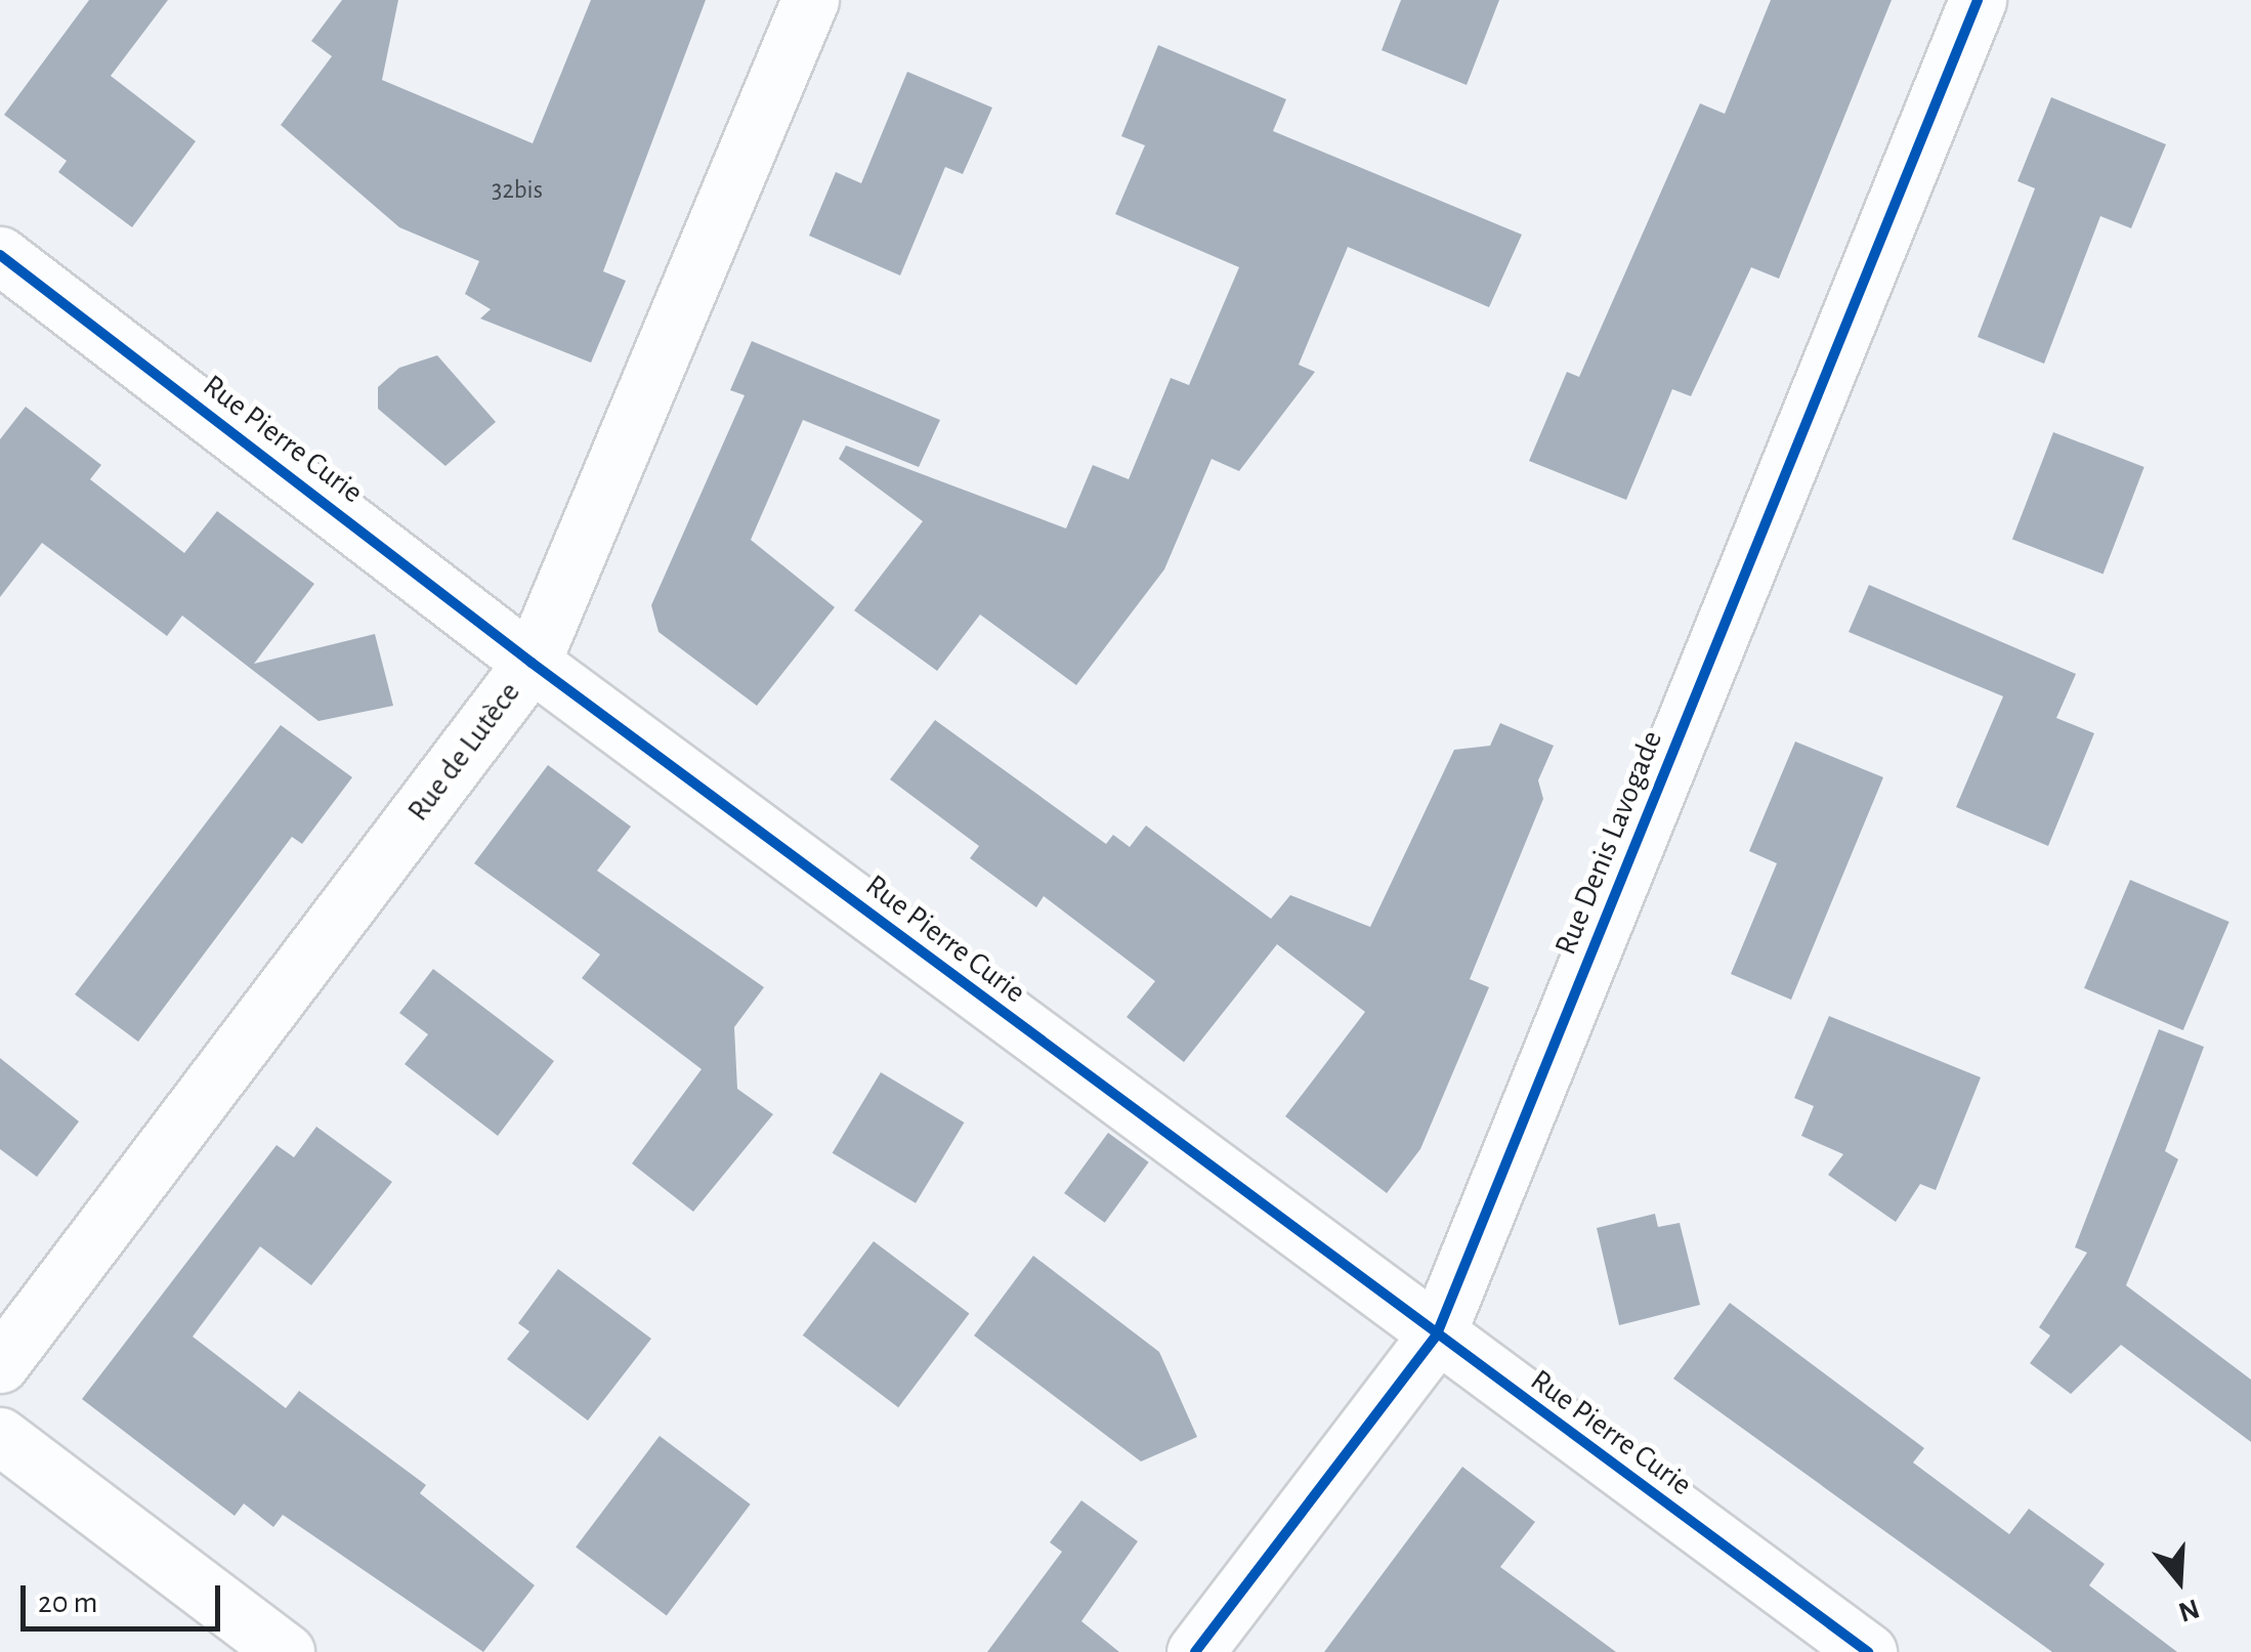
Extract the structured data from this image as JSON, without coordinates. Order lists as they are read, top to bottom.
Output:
{
  "streets": {
    "street": ["Rue Pierre Curie", "Rue de Lutèce", "Rue Denis Lavogade"]
  },
  "crossings": [
    ["Rue Pierre Curie", "Rue de Lutèce"],
    ["Rue Pierre Curie", "Rue Denis Lavogade"]
  ],
  "house_numbers": ["32bis"],
  "scale_bar": "20 m",
  "north": "bottom"
}
